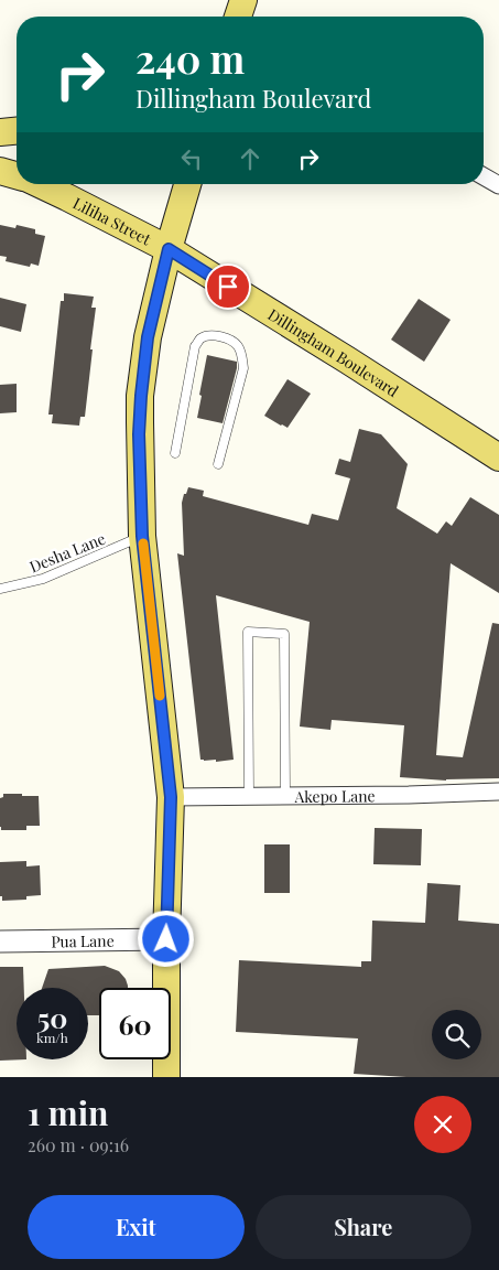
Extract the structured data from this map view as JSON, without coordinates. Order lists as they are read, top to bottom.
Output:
{
  "streets": {
    "main road": ["Liliha Street", "Dillingham Boulevard"],
    "street": ["Akepo Lane", "Pua Lane"],
    "lane": ["Desha Lane"]
  },
  "crossings": [
    ["Liliha Street", "Dillingham Boulevard"]
  ],
  "page": {
    "turn": ["240 m", "Dillingham Boulevard"],
    "speed": "50 km/h",
    "limit": "60",
    "heading": ["1 min", "260 m · 09:16"],
    "buttons": ["Exit", "Share"]
  }
}
